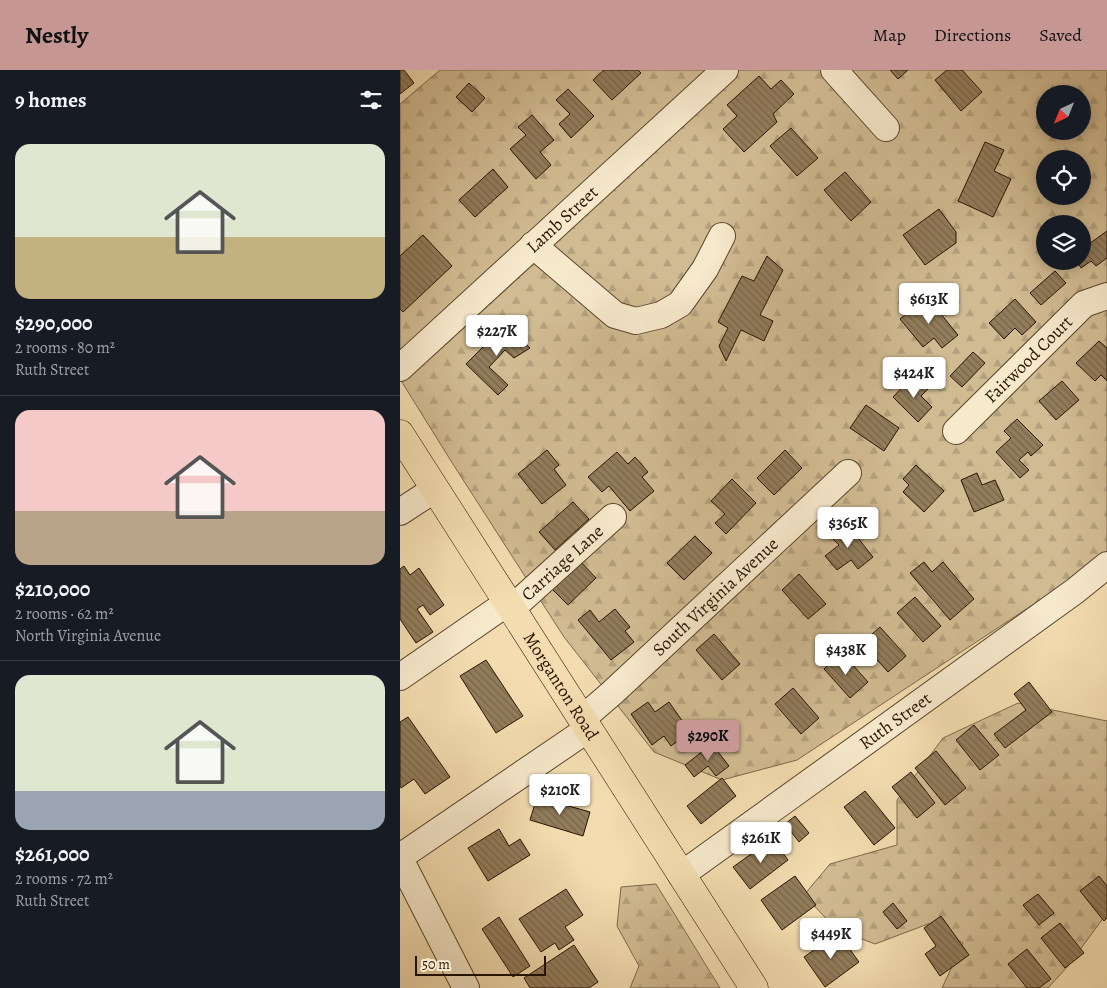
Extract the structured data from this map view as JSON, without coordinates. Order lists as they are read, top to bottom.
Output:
{
  "streets": {
    "main road": ["Morganton Road"],
    "street": [
      "Lamb Street",
      "Fairwood Court",
      "Carriage Lane",
      "South Virginia Avenue",
      "Ruth Street"
    ]
  },
  "crossings": [
    ["Carriage Lane", "Morganton Road"],
    ["South Virginia Avenue", "Morganton Road"],
    ["Morganton Road", "Ruth Street"]
  ],
  "scale_bar": "50 m",
  "north": "bottom left",
  "page": {
    "header": "Nestly",
    "nav": ["Map", "Directions", "Saved"],
    "heading": "9 homes",
    "list": [
      {
        "name": "$290,000",
        "note": "2 rooms · 80 m² · Ruth Street"
      },
      {
        "name": "$210,000",
        "note": "2 rooms · 62 m² · North Virginia Avenue"
      },
      {
        "name": "$261,000",
        "note": "2 rooms · 72 m² · Ruth Street"
      }
    ],
    "price": [
      "$613K",
      "$227K",
      "$424K",
      "$365K",
      "$438K",
      "$290K",
      "$210K",
      "$261K",
      "$449K"
    ],
    "scale": "50 m"
  }
}
